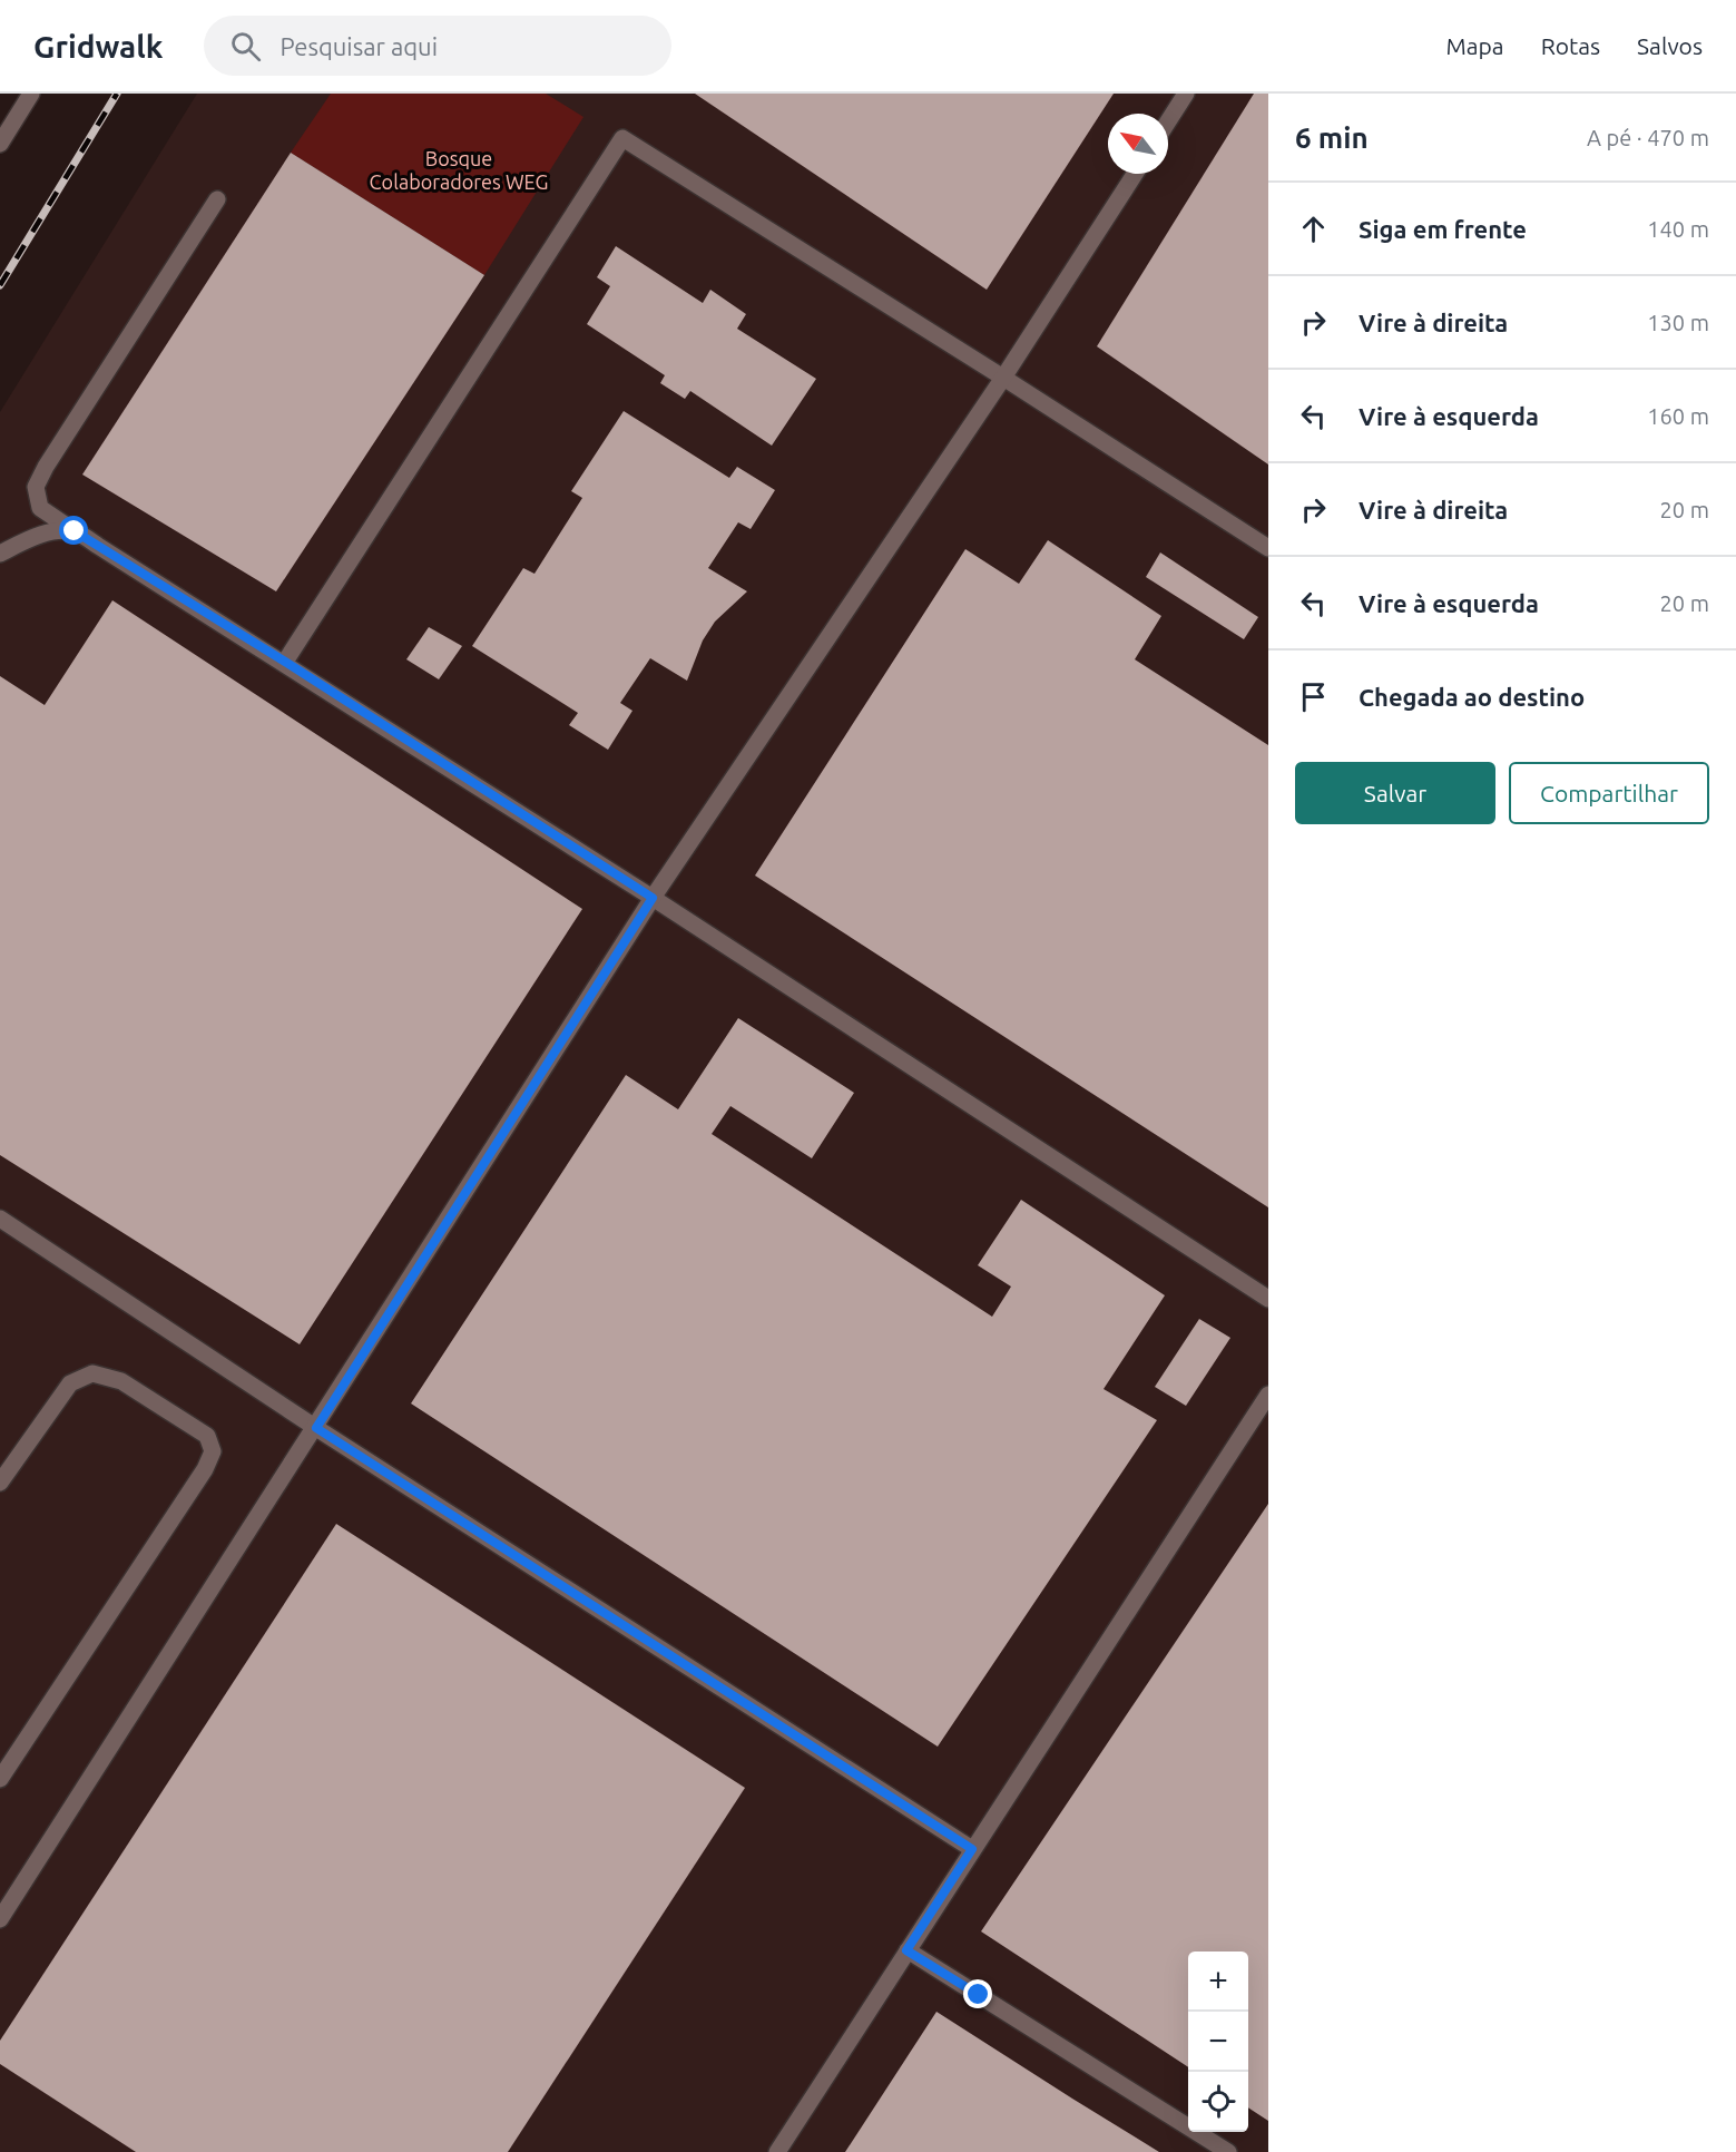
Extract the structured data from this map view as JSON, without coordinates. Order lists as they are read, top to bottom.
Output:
{
  "parks": ["Bosque Colaboradores WEG"],
  "north": "top left",
  "page": {
    "header": "Gridwalk",
    "search": "Pesquisar aqui",
    "nav": ["Mapa", "Rotas", "Salvos"],
    "heading": ["6 min", "A pé · 470 m"],
    "list": [
      ["Siga em frente", "140 m"],
      ["Vire à direita", "130 m"],
      ["Vire à esquerda", "160 m"],
      ["Vire à direita", "20 m"],
      ["Vire à esquerda", "20 m"],
      "Chegada ao destino"
    ],
    "buttons": ["Salvar", "Compartilhar"],
    "map_buttons": ["+", "−"]
  }
}
